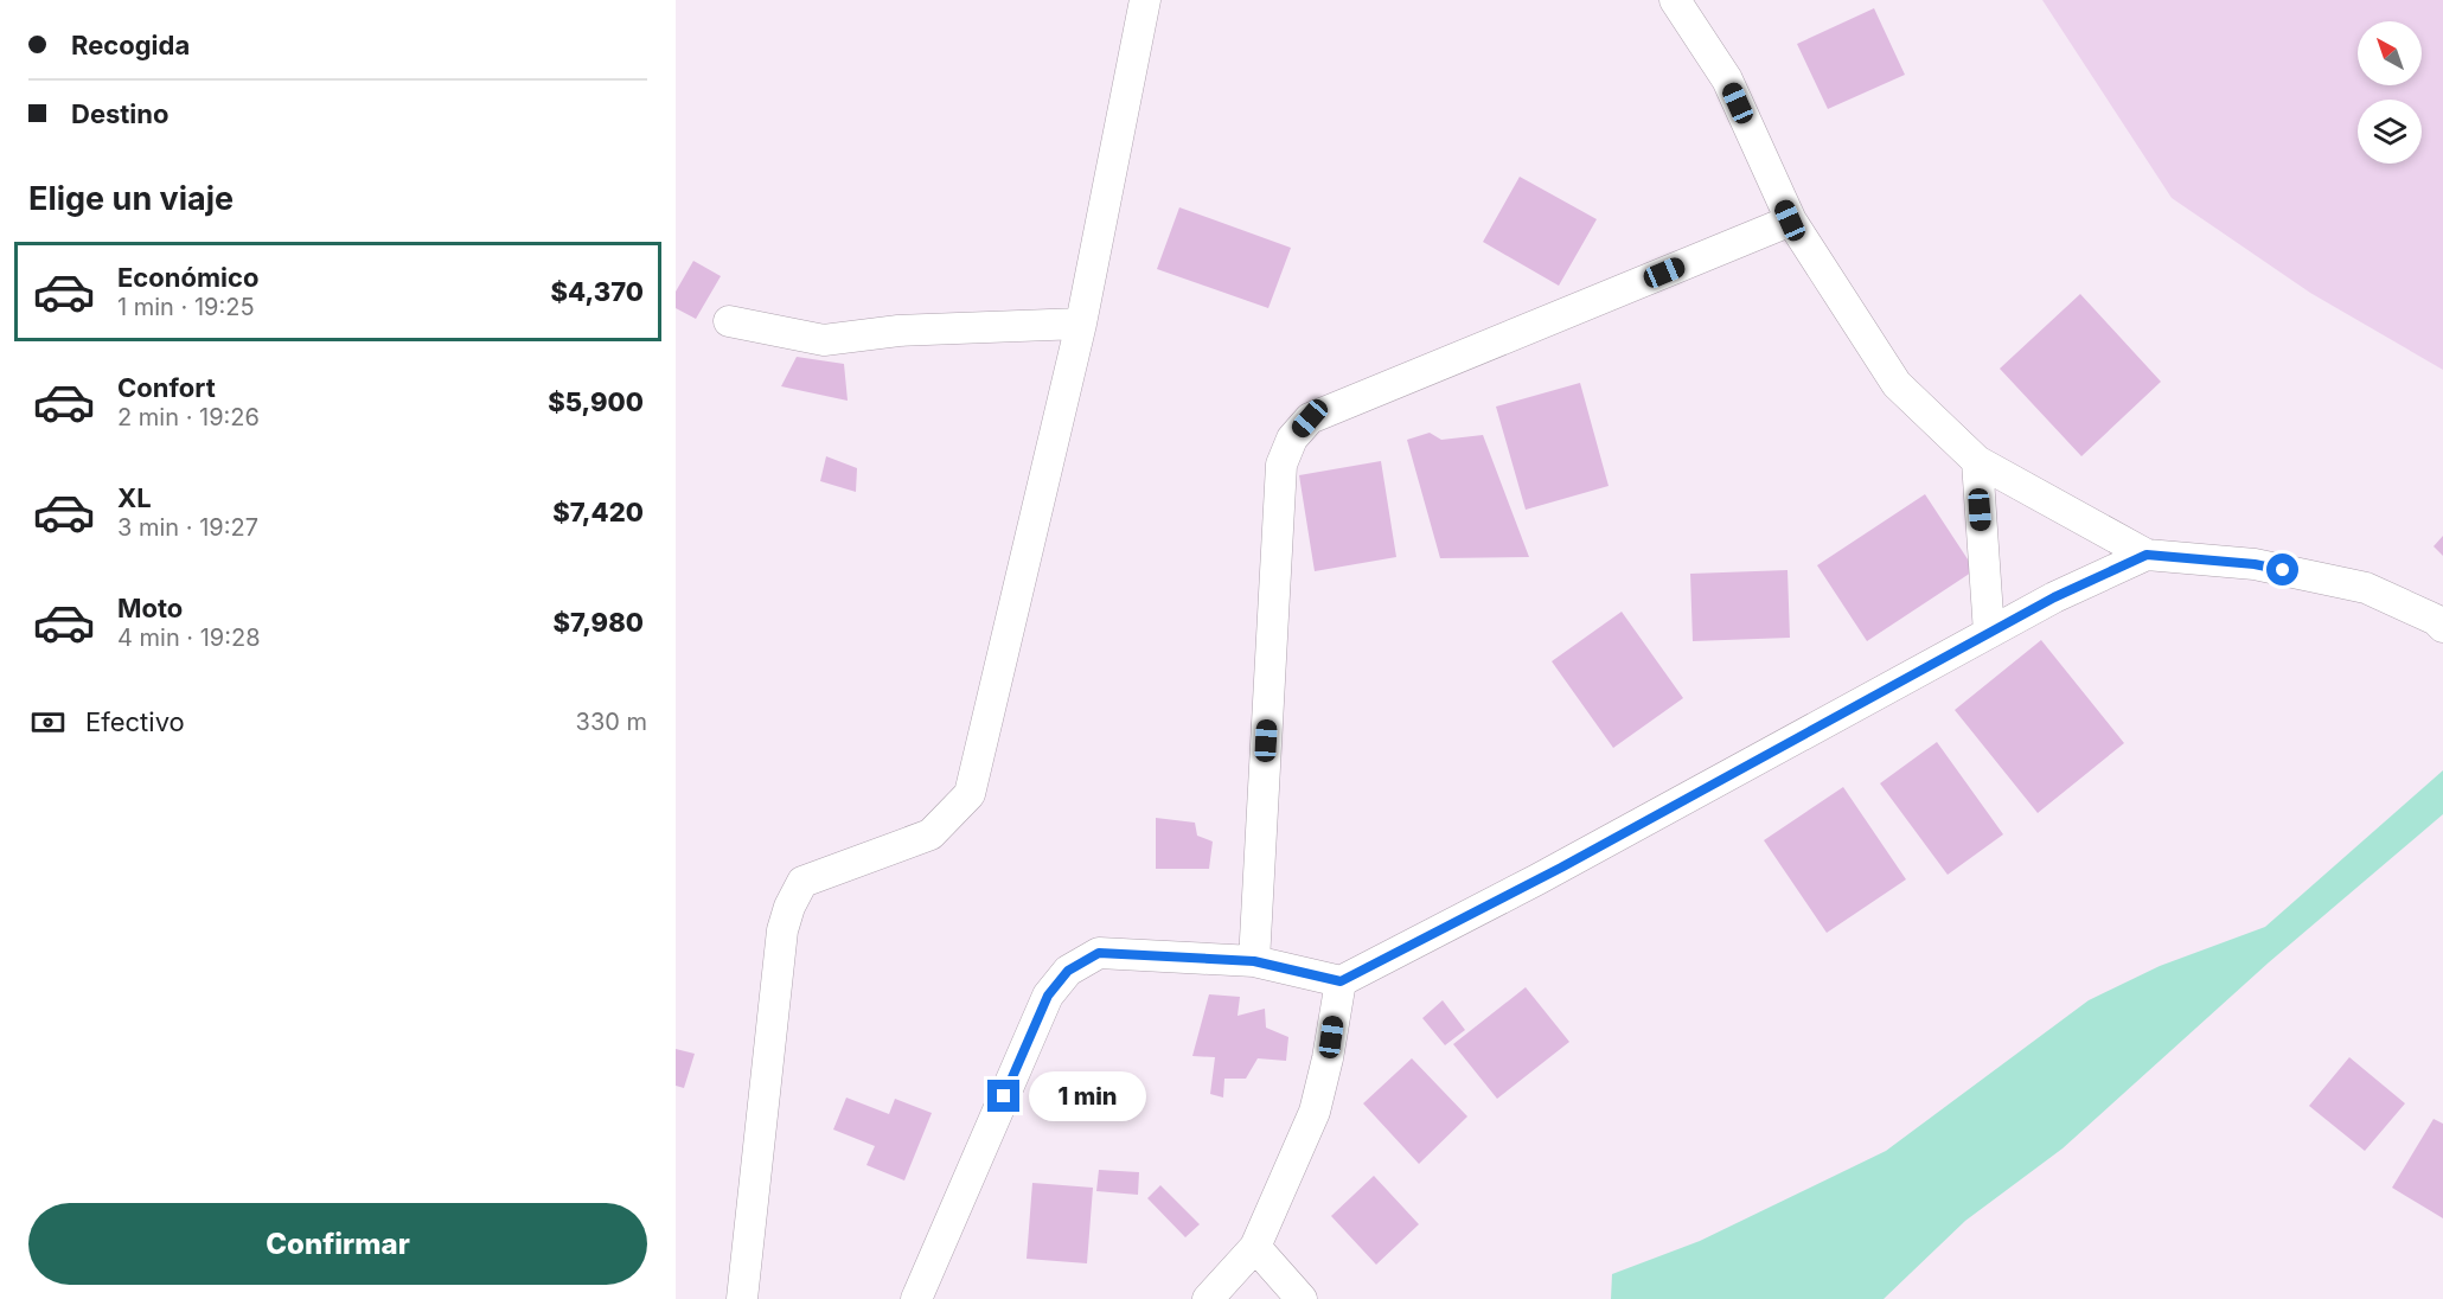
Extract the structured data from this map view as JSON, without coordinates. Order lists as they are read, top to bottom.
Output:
{
  "north": "top left",
  "page": {
    "banner": ["Recogida", "Destino"],
    "heading": "Elige un viaje",
    "list": [
      {
        "name": "Económico",
        "note": "1 min · 19:25",
        "value": "$4,370"
      },
      {
        "name": "Confort",
        "note": "2 min · 19:26",
        "value": "$5,900"
      },
      {
        "name": "XL",
        "note": "3 min · 19:27",
        "value": "$7,420"
      },
      {
        "name": "Moto",
        "note": "4 min · 19:28",
        "value": "$7,980"
      }
    ],
    "pay": ["Efectivo", "330 m"],
    "bubble": "1 min",
    "buttons": "Confirmar"
  }
}
